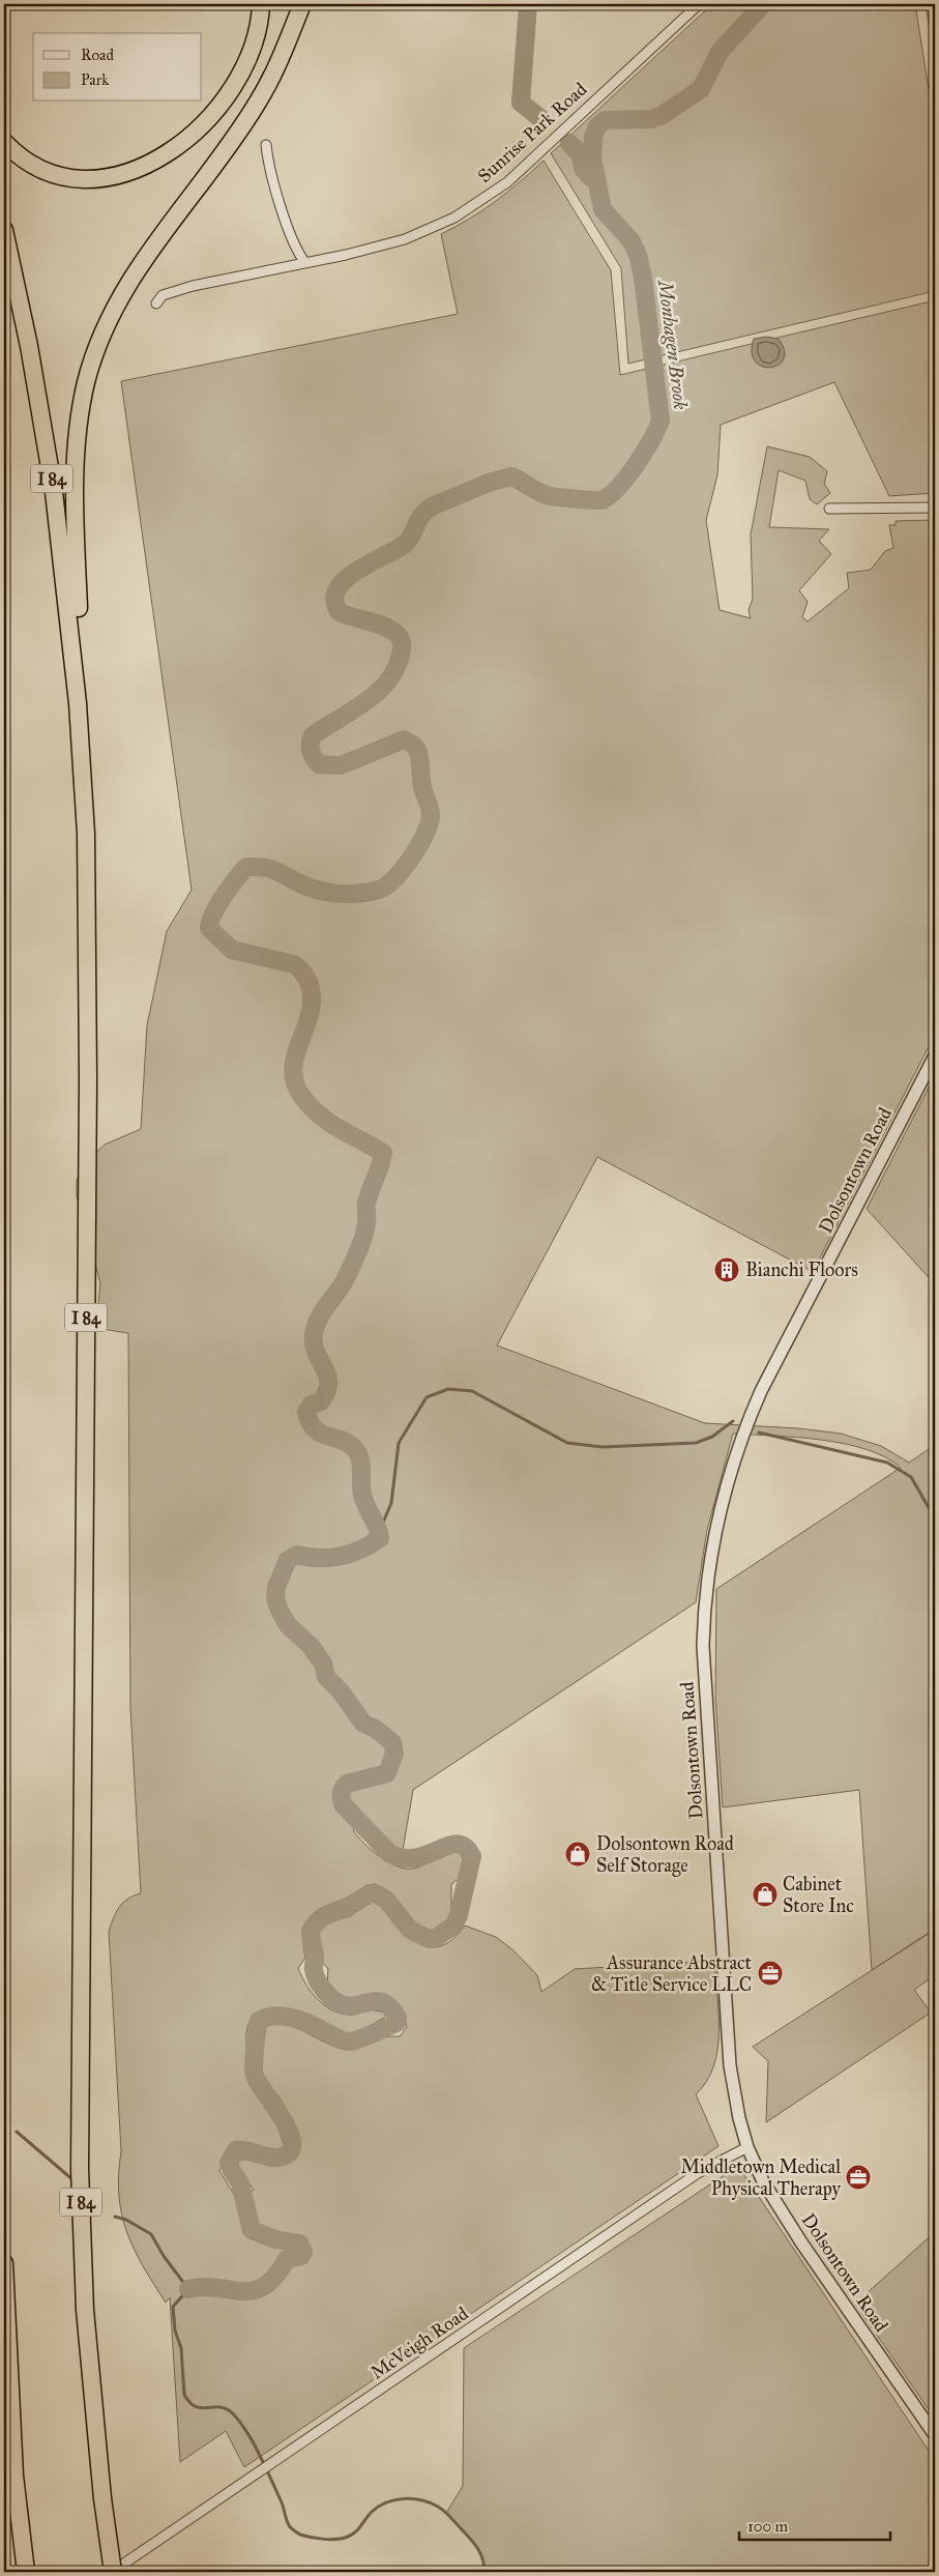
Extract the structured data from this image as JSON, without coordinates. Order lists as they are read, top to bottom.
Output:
{
  "streets": {
    "highway": ["I 84"],
    "street": ["Sunrise Park Road", "Dolsontown Road", "McVeigh Road"]
  },
  "crossings": [
    ["I 84", "McVeigh Road"],
    ["Dolsontown Road", "McVeigh Road"]
  ],
  "water": ["Monhagen Brook"],
  "places": {
    "building": ["Bianchi Floors"],
    "shop": ["Dolsontown Road Self Storage", "Cabinet Store Inc"],
    "office": ["Assurance Abstract & Title Service LLC", "Middletown Medical Physical Therapy"]
  },
  "legend": ["Road", "Park"],
  "scale_bar": "100 m"
}
